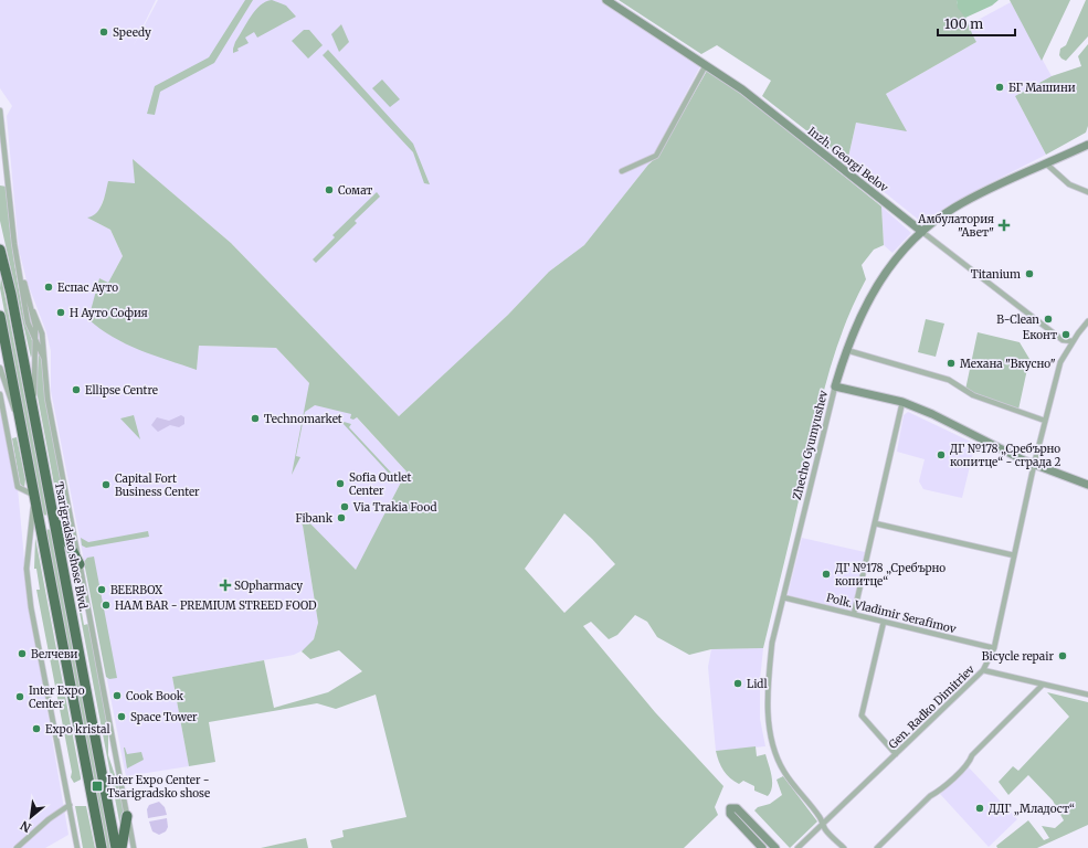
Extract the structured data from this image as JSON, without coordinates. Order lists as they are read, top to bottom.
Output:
{
  "streets": {
    "highway": ["Tsarigradsko shose Blvd."],
    "street": [
      "Inzh. Georgi Belov",
      "Zhecho Gyumyushev",
      "Polk. Vladimir Serafimov",
      "Gen. Radko Dimitriev"
    ]
  },
  "crossings": [
    ["Inzh. Georgi Belov", "Zhecho Gyumyushev"],
    ["Inzh. Georgi Belov", "Gen. Radko Dimitriev"],
    ["Zhecho Gyumyushev", "Polk. Vladimir Serafimov"],
    ["Zhecho Gyumyushev", "Gen. Radko Dimitriev"],
    ["Polk. Vladimir Serafimov", "Gen. Radko Dimitriev"]
  ],
  "places": {
    "other": [
      "Speedy",
      "БГ Машини",
      "Сомат",
      "Titanium",
      "Еспас Ауто",
      "Н Ауто София",
      "B-Clean",
      "Еконт",
      "Механа \"Вкусно\"",
      "Ellipse Centre",
      "Technomarket",
      "ДГ №178 „Сребърно копитце“ - сграда 2",
      "Sofia Outlet Center",
      "Capital Fort Business Center",
      "Via Trakia Food",
      "Fibank",
      "ДГ №178 „Сребърно копитце“",
      "BEERBOX",
      "HAM BAR - PREMIUM STREED FOOD",
      "Велчеви",
      "Bicycle repair",
      "Lidl",
      "Cook Book",
      "Inter Expo Center",
      "Space Tower",
      "Expo kristal",
      "ДДГ „Младост“"
    ],
    "health": ["Амбулатория \"Авет\"", "SOpharmacy"],
    "transit": ["Inter Expo Center - Tsarigradsko shose"]
  },
  "scale_bar": "100 m",
  "north": "bottom left"
}
